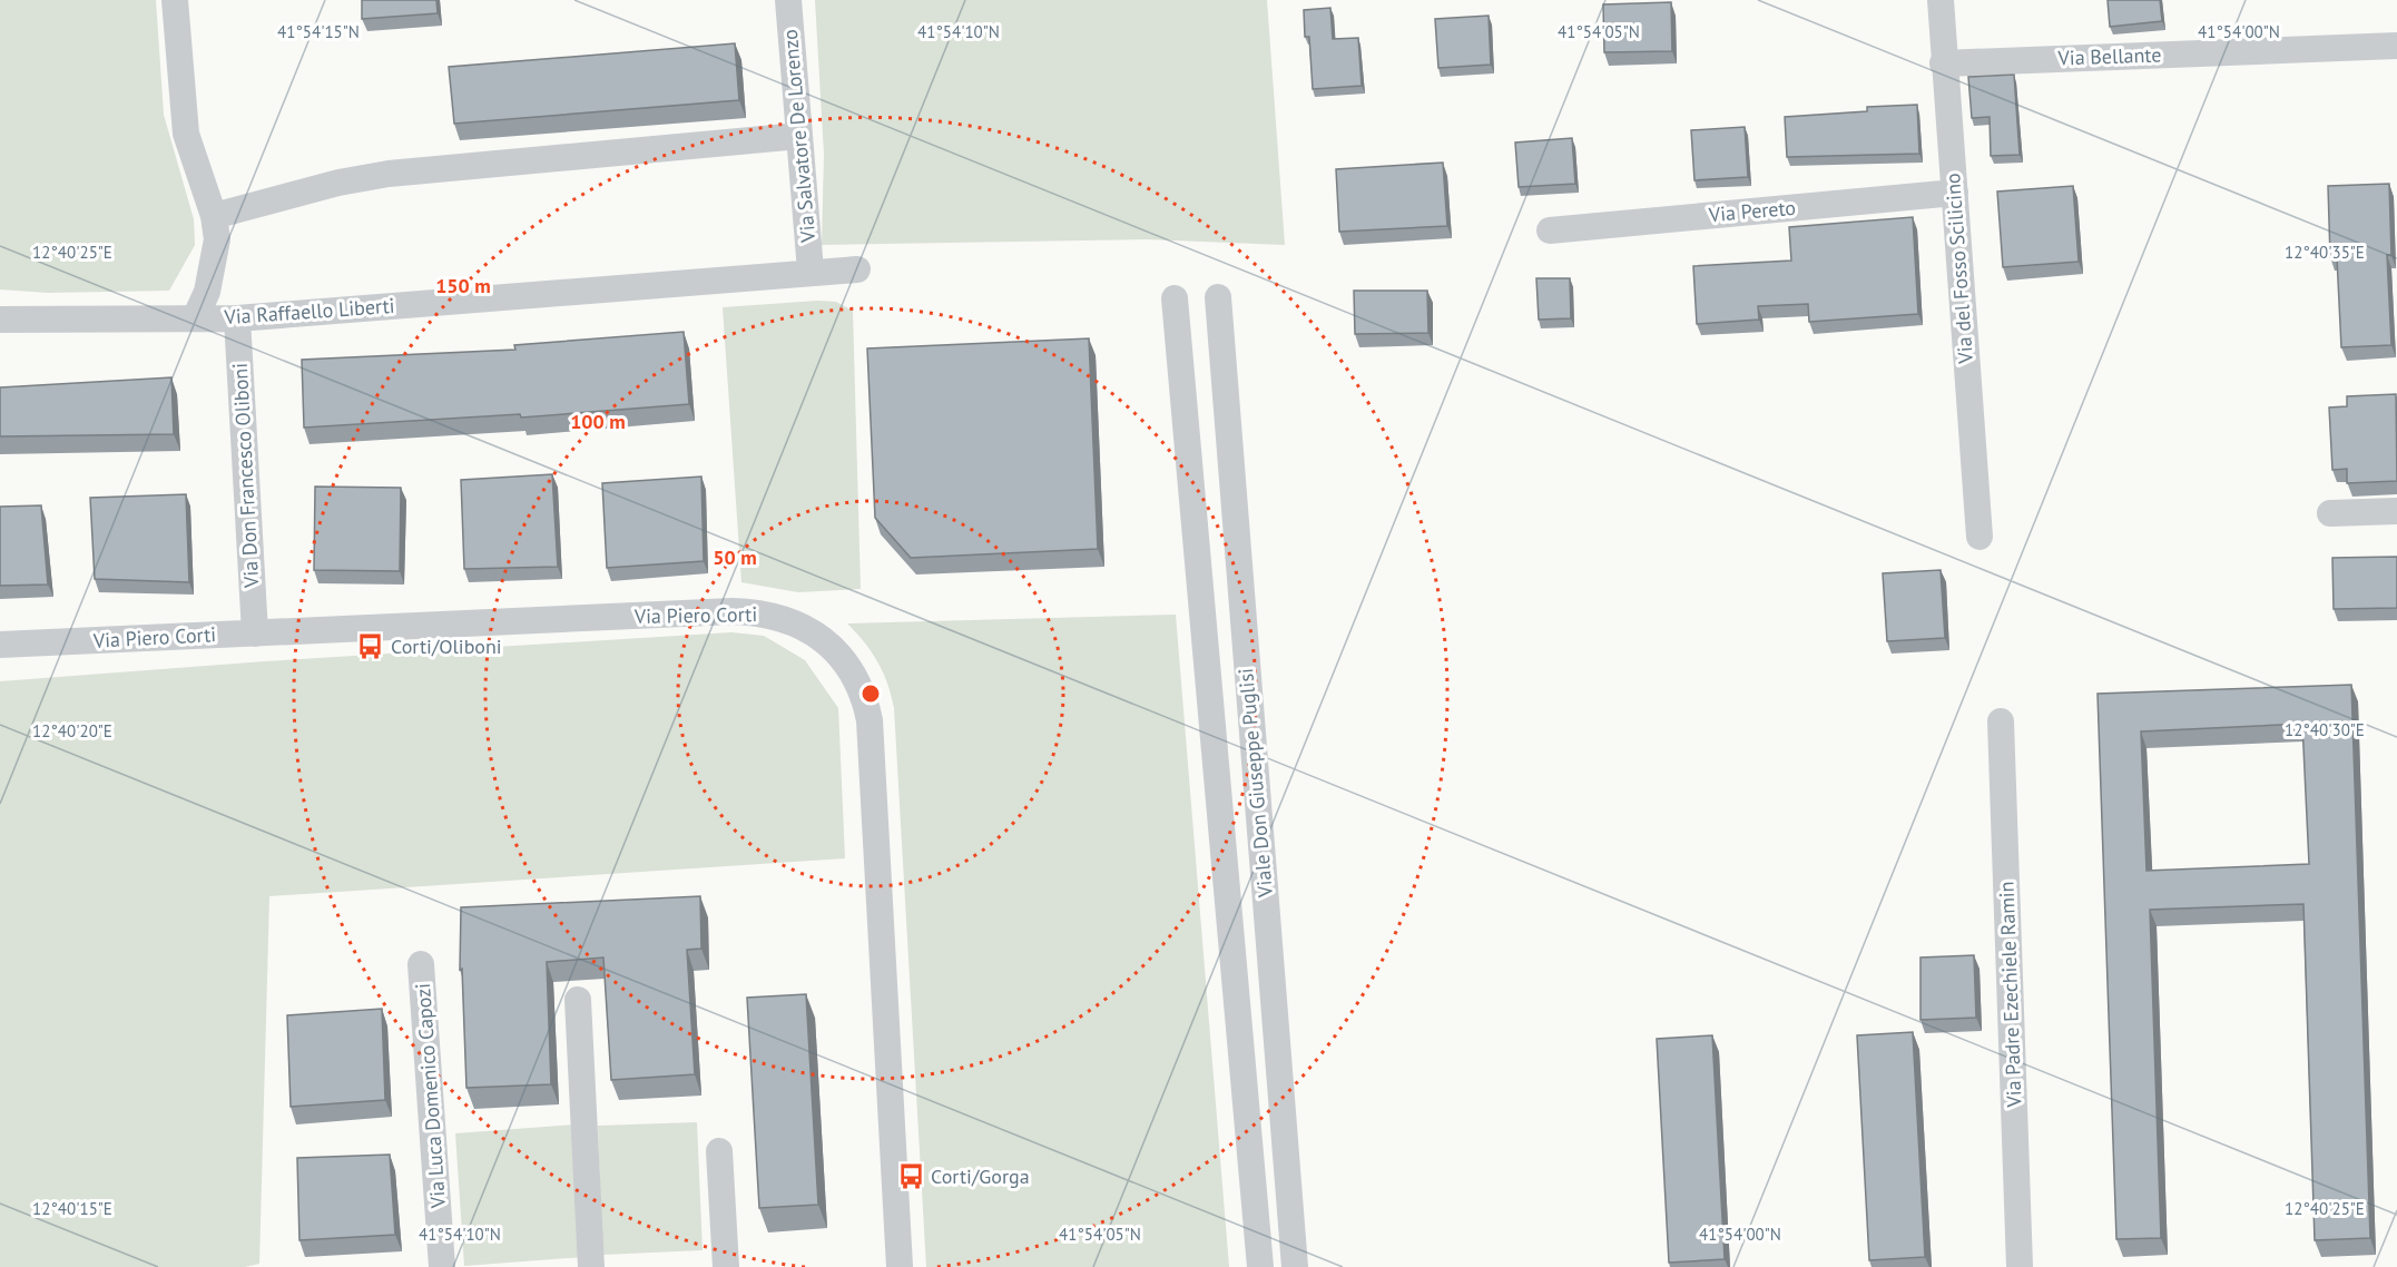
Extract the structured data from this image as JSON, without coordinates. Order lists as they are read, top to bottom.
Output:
{
  "streets": {
    "street": [
      "Via Bellante",
      "Via Salvatore De Lorenzo",
      "Via Pereto",
      "Via del Fosso Scilicino",
      "Via Raffaello Liberti",
      "Via Don Francesco Oliboni",
      "Via Piero Corti",
      "Viale Don Giuseppe Puglisi",
      "Via Padre Ezechiele Ramin",
      "Via Luca Domenico Capozi"
    ]
  },
  "crossings": [
    ["Via Bellante", "Via del Fosso Scilicino"],
    ["Via Salvatore De Lorenzo", "Via Raffaello Liberti"],
    ["Via Pereto", "Via del Fosso Scilicino"],
    ["Via Raffaello Liberti", "Via Don Francesco Oliboni"],
    ["Via Don Francesco Oliboni", "Via Piero Corti"]
  ],
  "places": {
    "bus stop": ["Corti/Oliboni", "Corti/Gorga"]
  },
  "coordinates": [
    "41°54'15\"N",
    "41°54'10\"N",
    "41°54'05\"N",
    "41°54'00\"N",
    "12°40'35\"E",
    "12°40'25\"E",
    "12°40'30\"E",
    "12°40'20\"E",
    "12°40'15\"E"
  ],
  "rings": ["150 m", "100 m", "50 m"]
}
